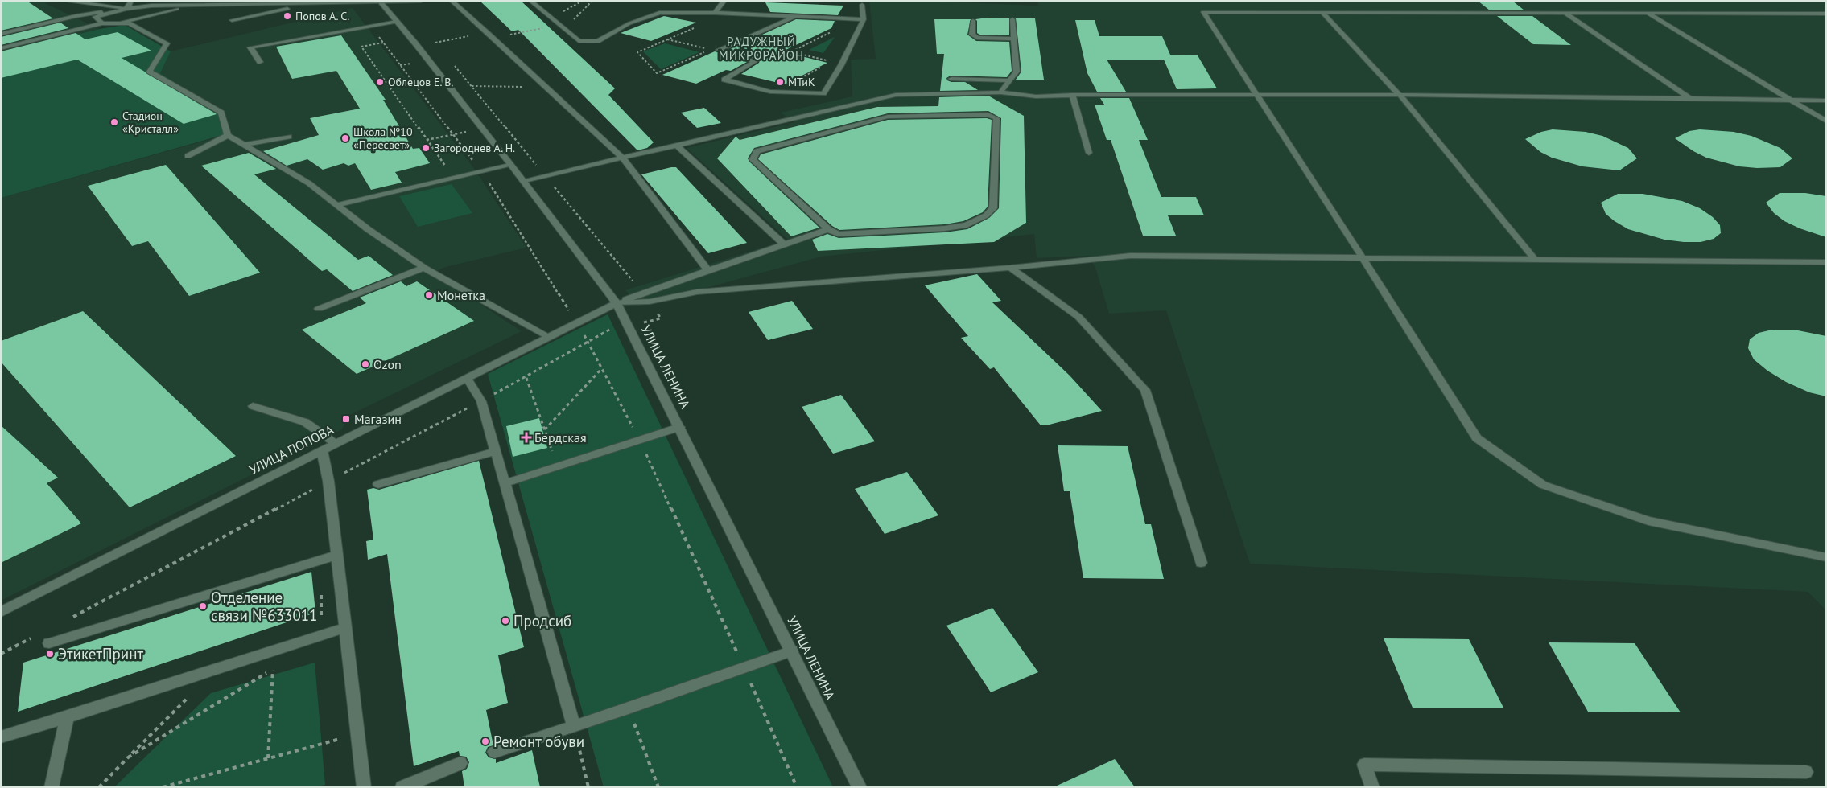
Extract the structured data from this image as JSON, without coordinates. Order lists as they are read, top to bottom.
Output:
{
  "streets": {
    "street": ["УЛИЦА ЛЕНИНА", "УЛИЦА ПОПОВА"]
  },
  "crossings": [
    ["УЛИЦА ЛЕНИНА", "УЛИЦА ПОПОВА"]
  ],
  "districts": ["РАДУЖНЫЙ МИКРОРАЙОН"],
  "places": {
    "other": [
      "Попов А. С.",
      "Облецов Е. В.",
      "МТиК",
      "Стадион «Кристалл»",
      "Школа №10 «Пересвет»",
      "Загороднев А. Н.",
      "Монетка",
      "Ozon",
      "Отделение связи №633011",
      "Продсиб",
      "ЭтикетПринт",
      "Ремонт обуви"
    ],
    "transit": ["Магазин"],
    "health": ["Бердская"]
  }
}
